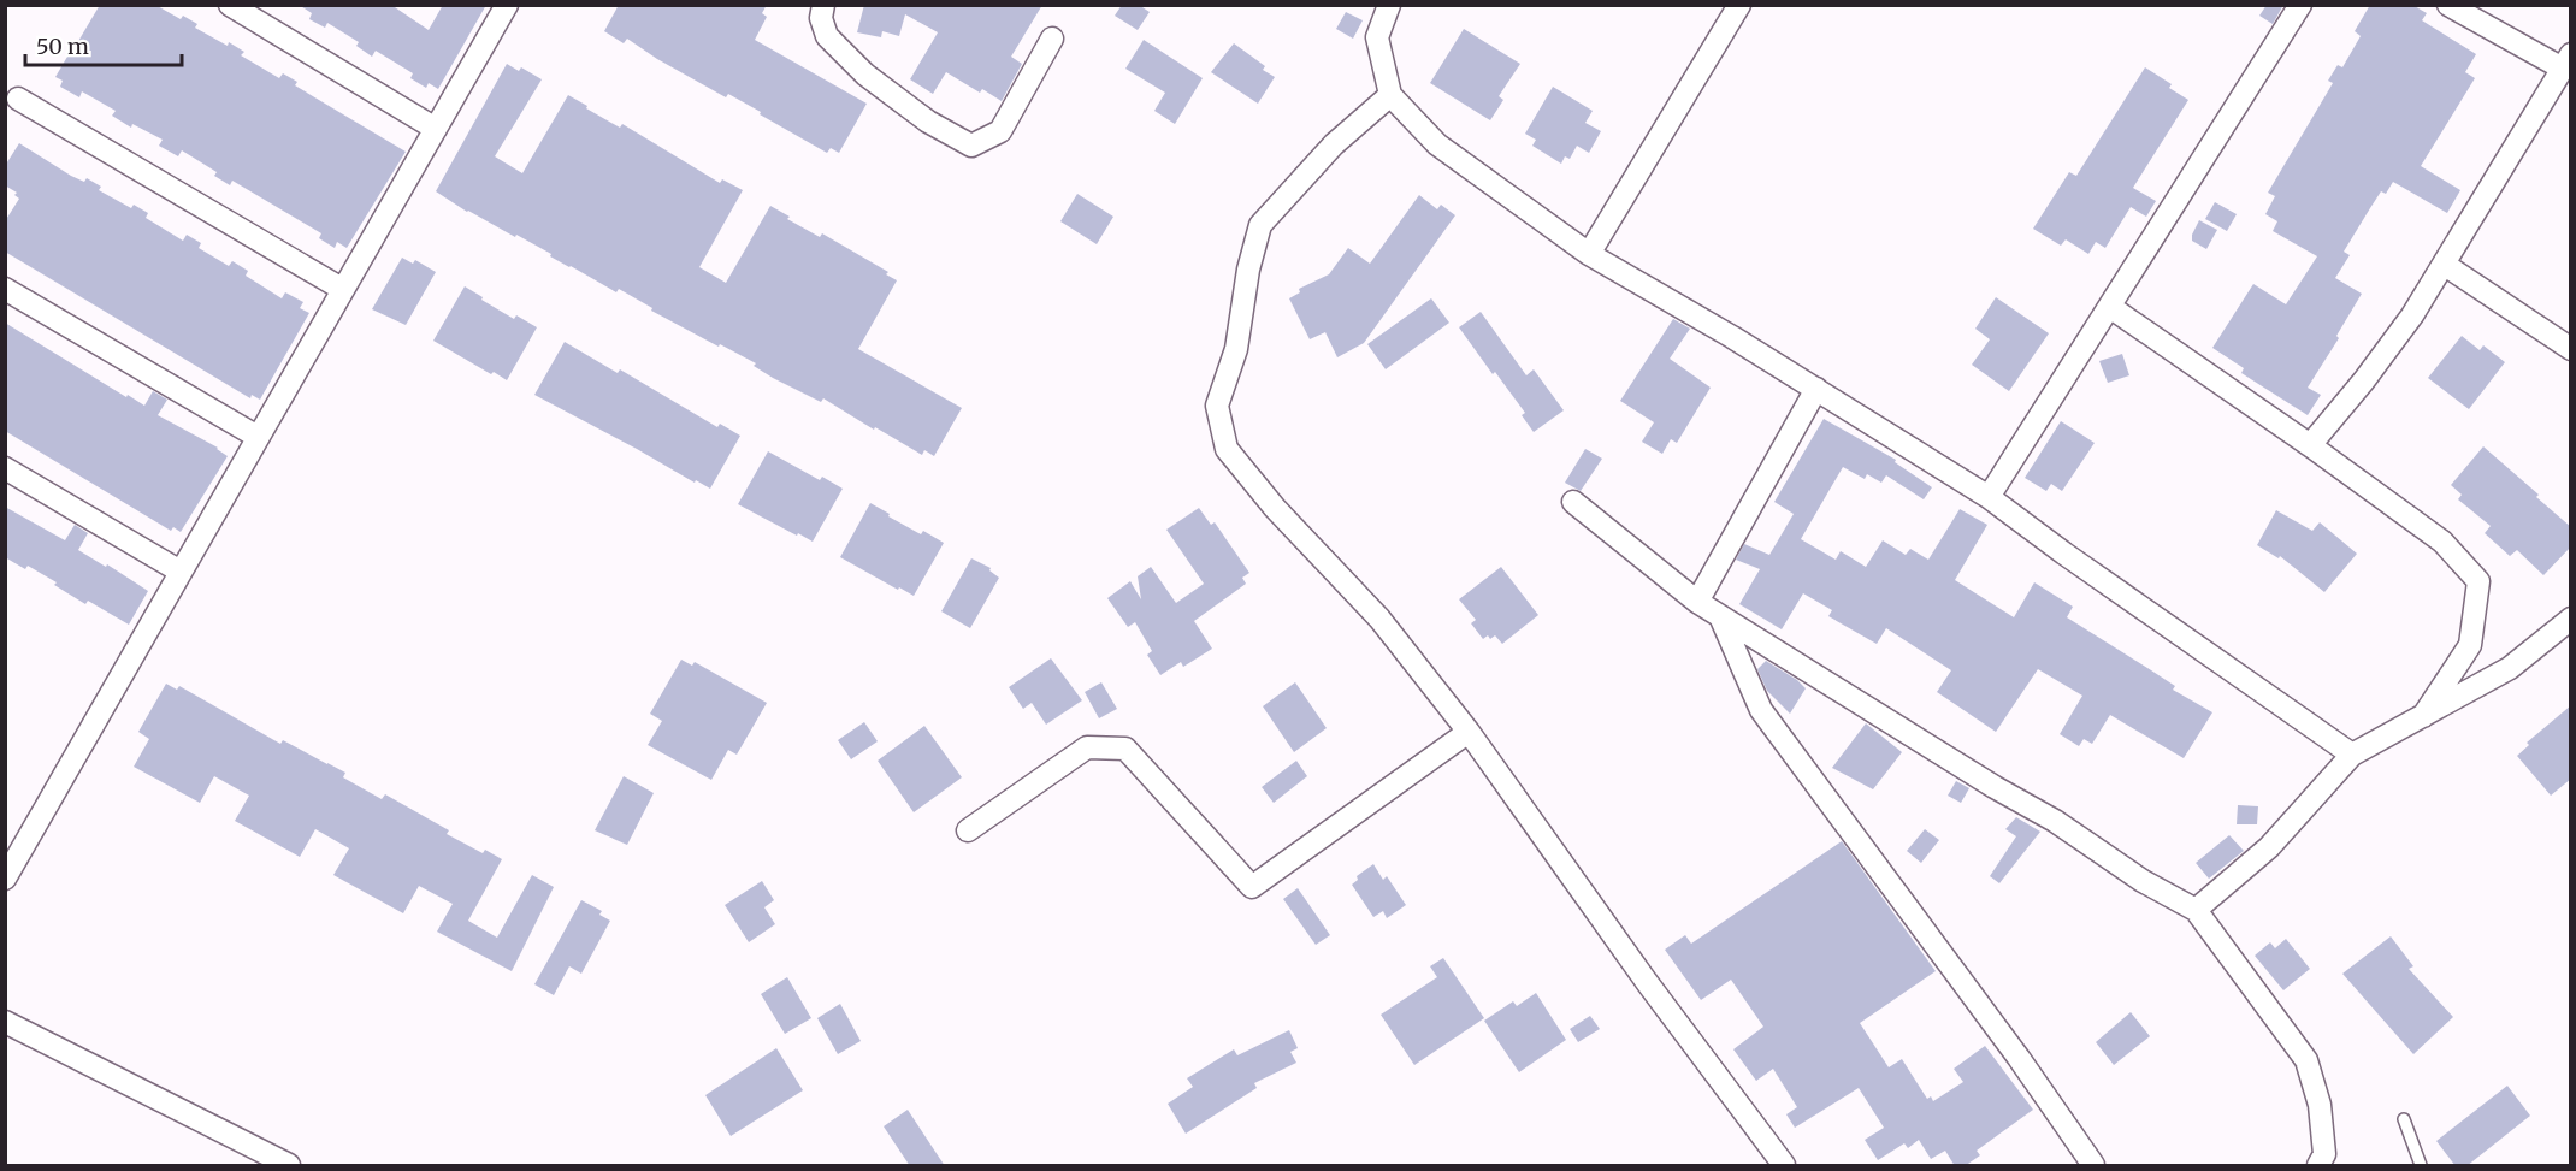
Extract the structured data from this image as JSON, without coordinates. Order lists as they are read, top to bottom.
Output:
{
  "scale_bar": "50 m"
}
